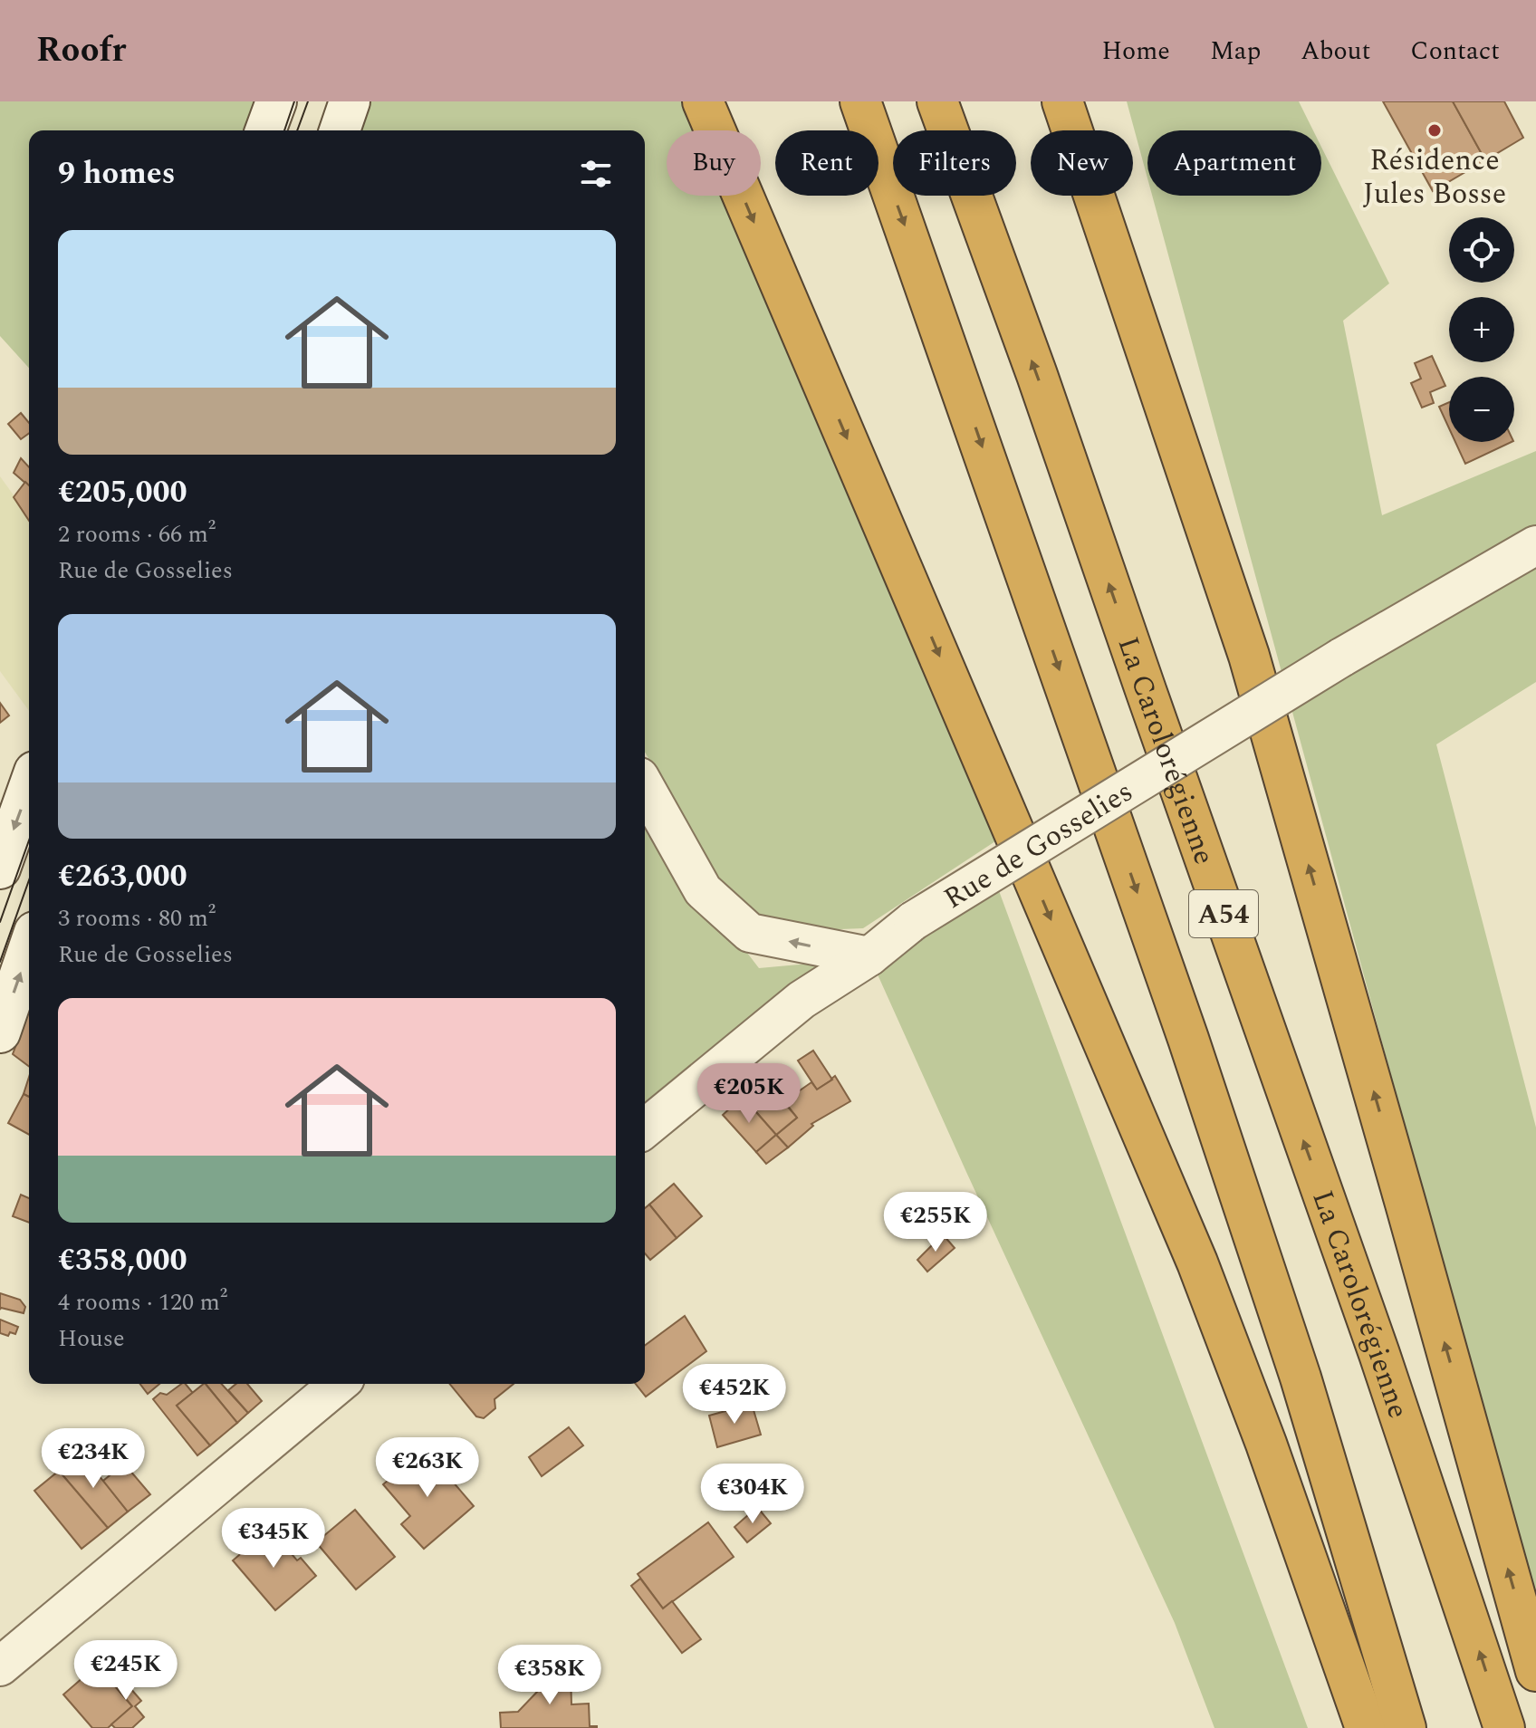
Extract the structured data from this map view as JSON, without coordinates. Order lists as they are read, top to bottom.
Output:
{
  "streets": {
    "highway": ["La Carolorégienne", "A54"],
    "street": ["Rue de Gosselies"]
  },
  "places": ["Résidence Jules Bosse"],
  "page": {
    "header": "Roofr",
    "nav": [
      "Home",
      "Map",
      "About",
      "Contact"
    ],
    "chip": [
      "Buy",
      "Rent",
      "Filters",
      "New",
      "Apartment"
    ],
    "heading": "9 homes",
    "map_buttons": ["+", "−"],
    "list": [
      {
        "name": "€205,000",
        "note": "2 rooms · 66 m² · Rue de Gosselies"
      },
      {
        "name": "€263,000",
        "note": "3 rooms · 80 m² · Rue de Gosselies"
      },
      {
        "name": "€358,000",
        "note": "4 rooms · 120 m² · House"
      }
    ],
    "price": [
      "€205K",
      "€255K",
      "€452K",
      "€234K",
      "€263K",
      "€304K",
      "€345K",
      "€245K",
      "€358K"
    ]
  }
}
